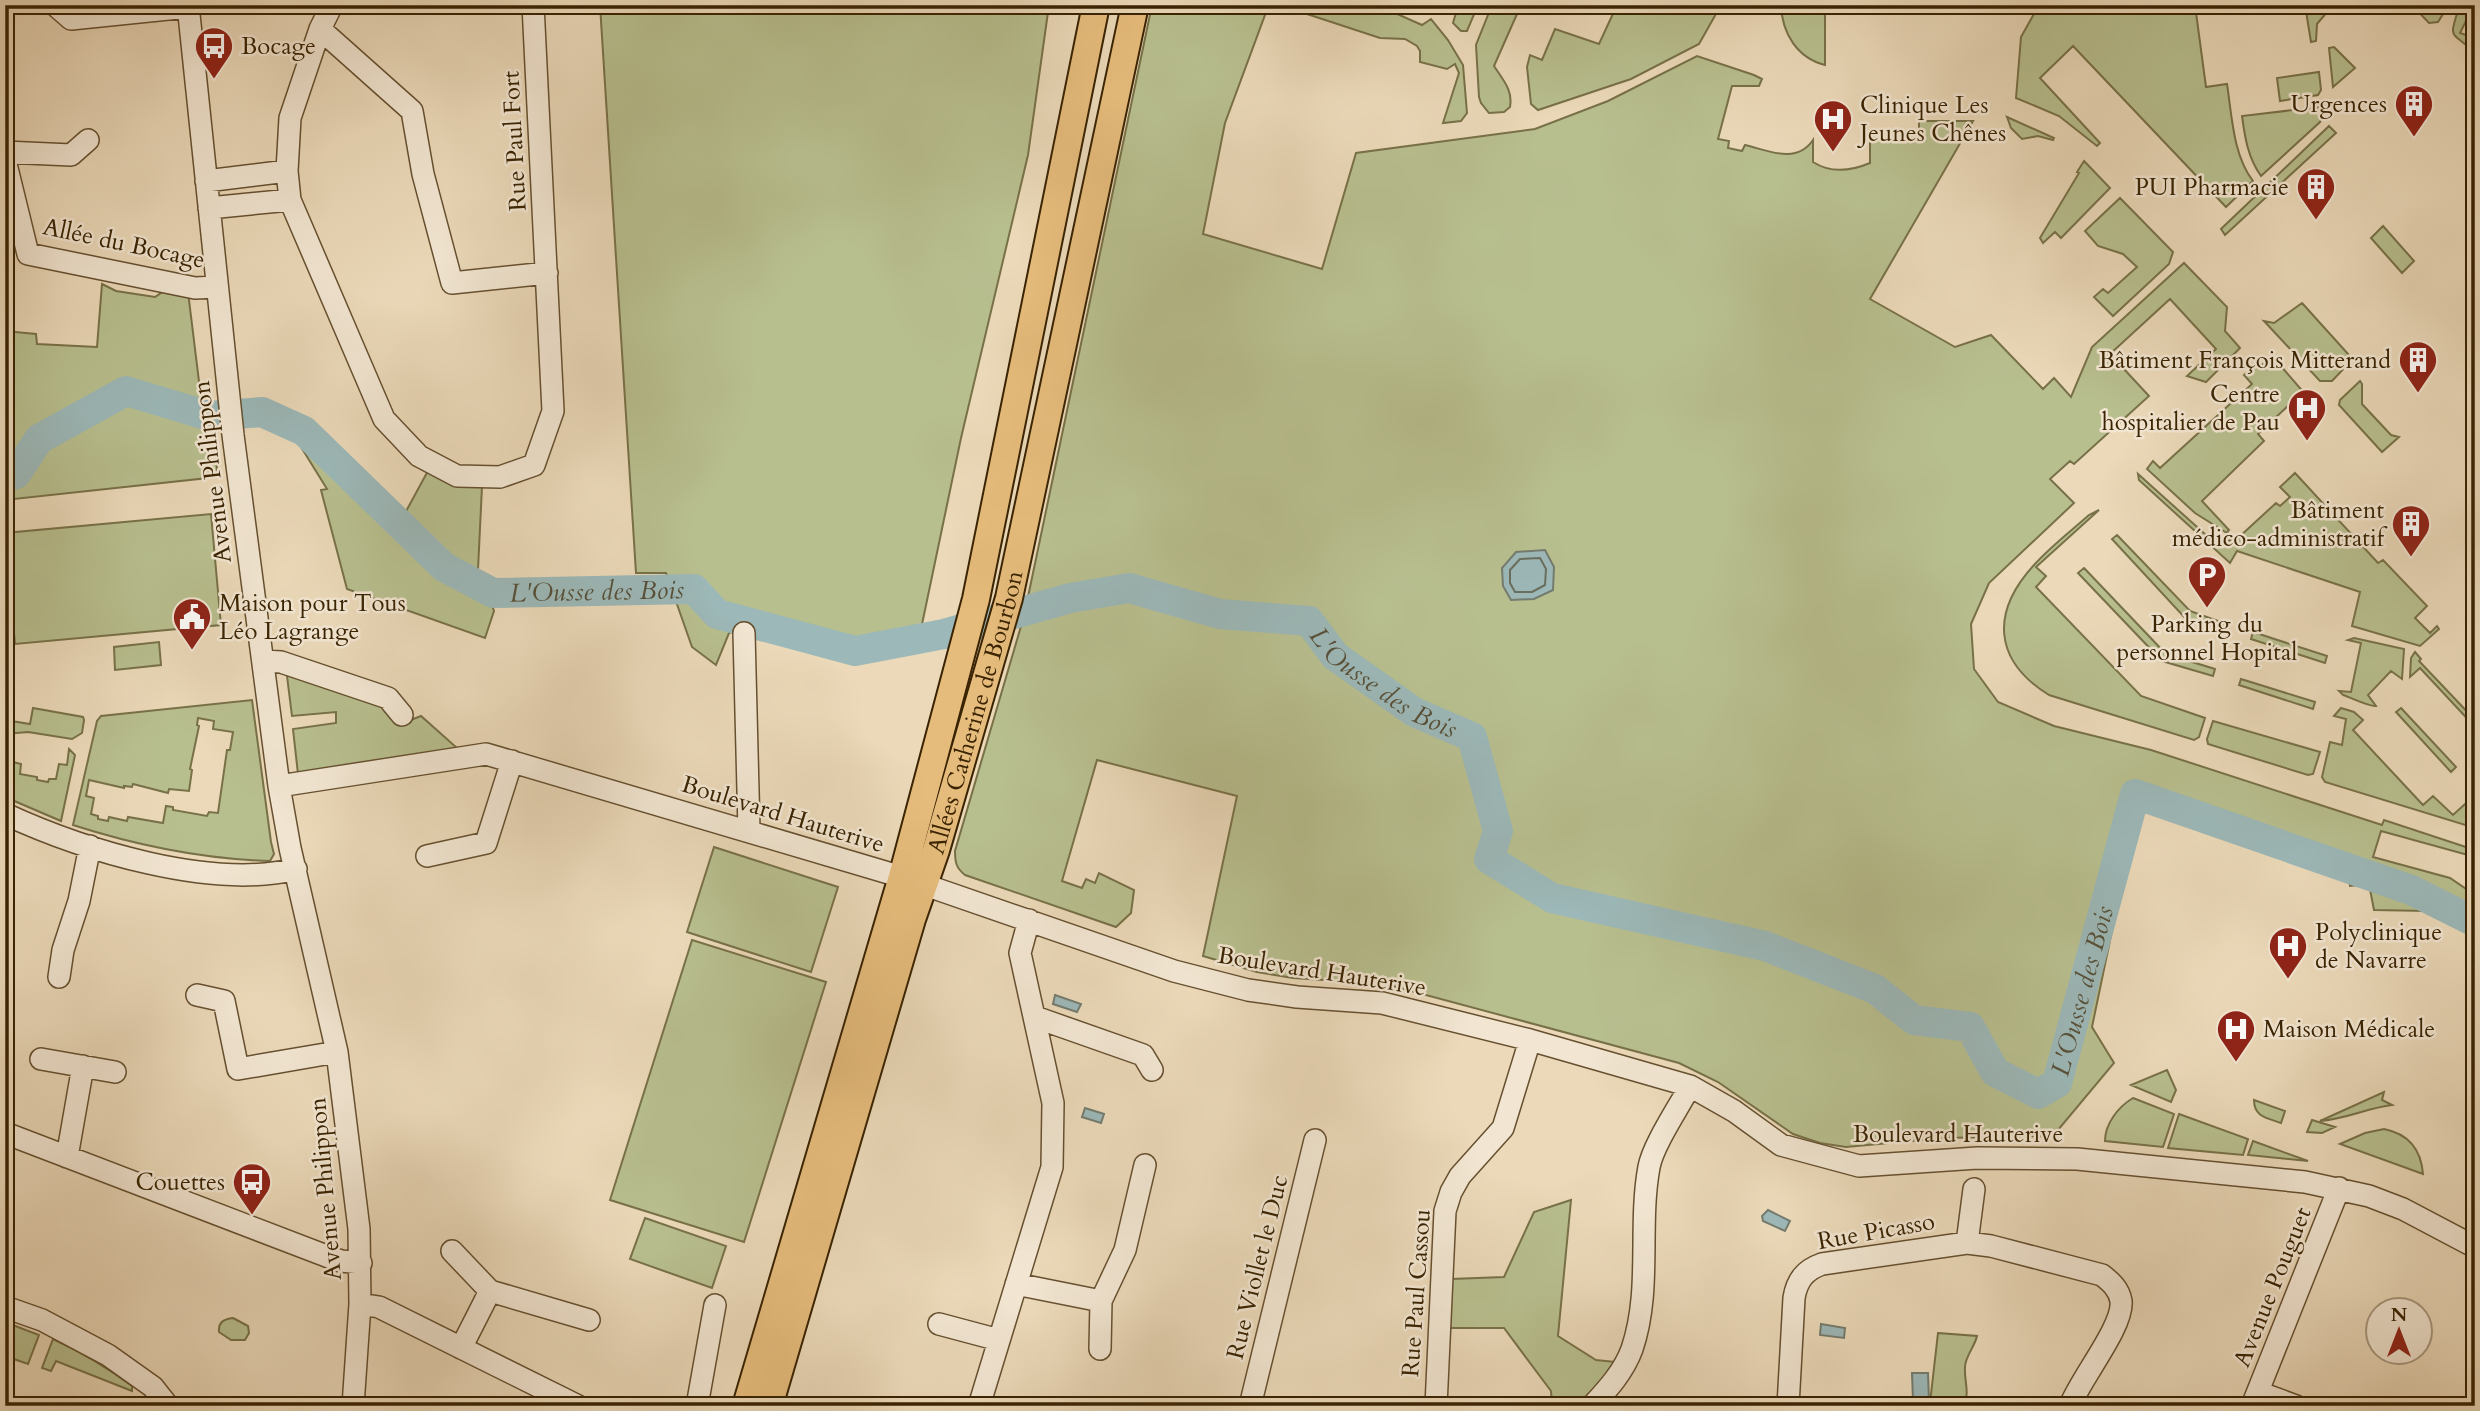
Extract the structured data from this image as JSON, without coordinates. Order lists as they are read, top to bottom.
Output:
{
  "streets": {
    "main road": ["Allées Catherine de Bourbon"],
    "street": [
      "Rue Paul Fort",
      "Allée du Bocage",
      "Avenue Philippon",
      "Boulevard Hauterive",
      "Rue Picasso",
      "Rue Viollet le Duc",
      "Avenue Pouguet",
      "Rue Paul Cassou"
    ]
  },
  "crossings": [
    ["Allée du Bocage", "Avenue Philippon"],
    ["Avenue Philippon", "Boulevard Hauterive"],
    ["Allées Catherine de Bourbon", "Boulevard Hauterive"],
    ["Boulevard Hauterive", "Avenue Pouguet"],
    ["Boulevard Hauterive", "Rue Paul Cassou"]
  ],
  "water": ["L'Ousse des Bois"],
  "places": {
    "bus stop": ["Bocage", "Couettes"],
    "building": [
      "Urgences",
      "PUI Pharmacie",
      "Bâtiment François Mitterand",
      "Bâtiment médico-administratif"
    ],
    "hospital": [
      "Clinique Les Jeunes Chênes",
      "Centre hospitalier de Pau",
      "Polyclinique de Navarre",
      "Maison Médicale"
    ],
    "parking": ["Parking du personnel Hopital"],
    "public building": ["Maison pour Tous Léo Lagrange"]
  },
  "north": "top"
}
